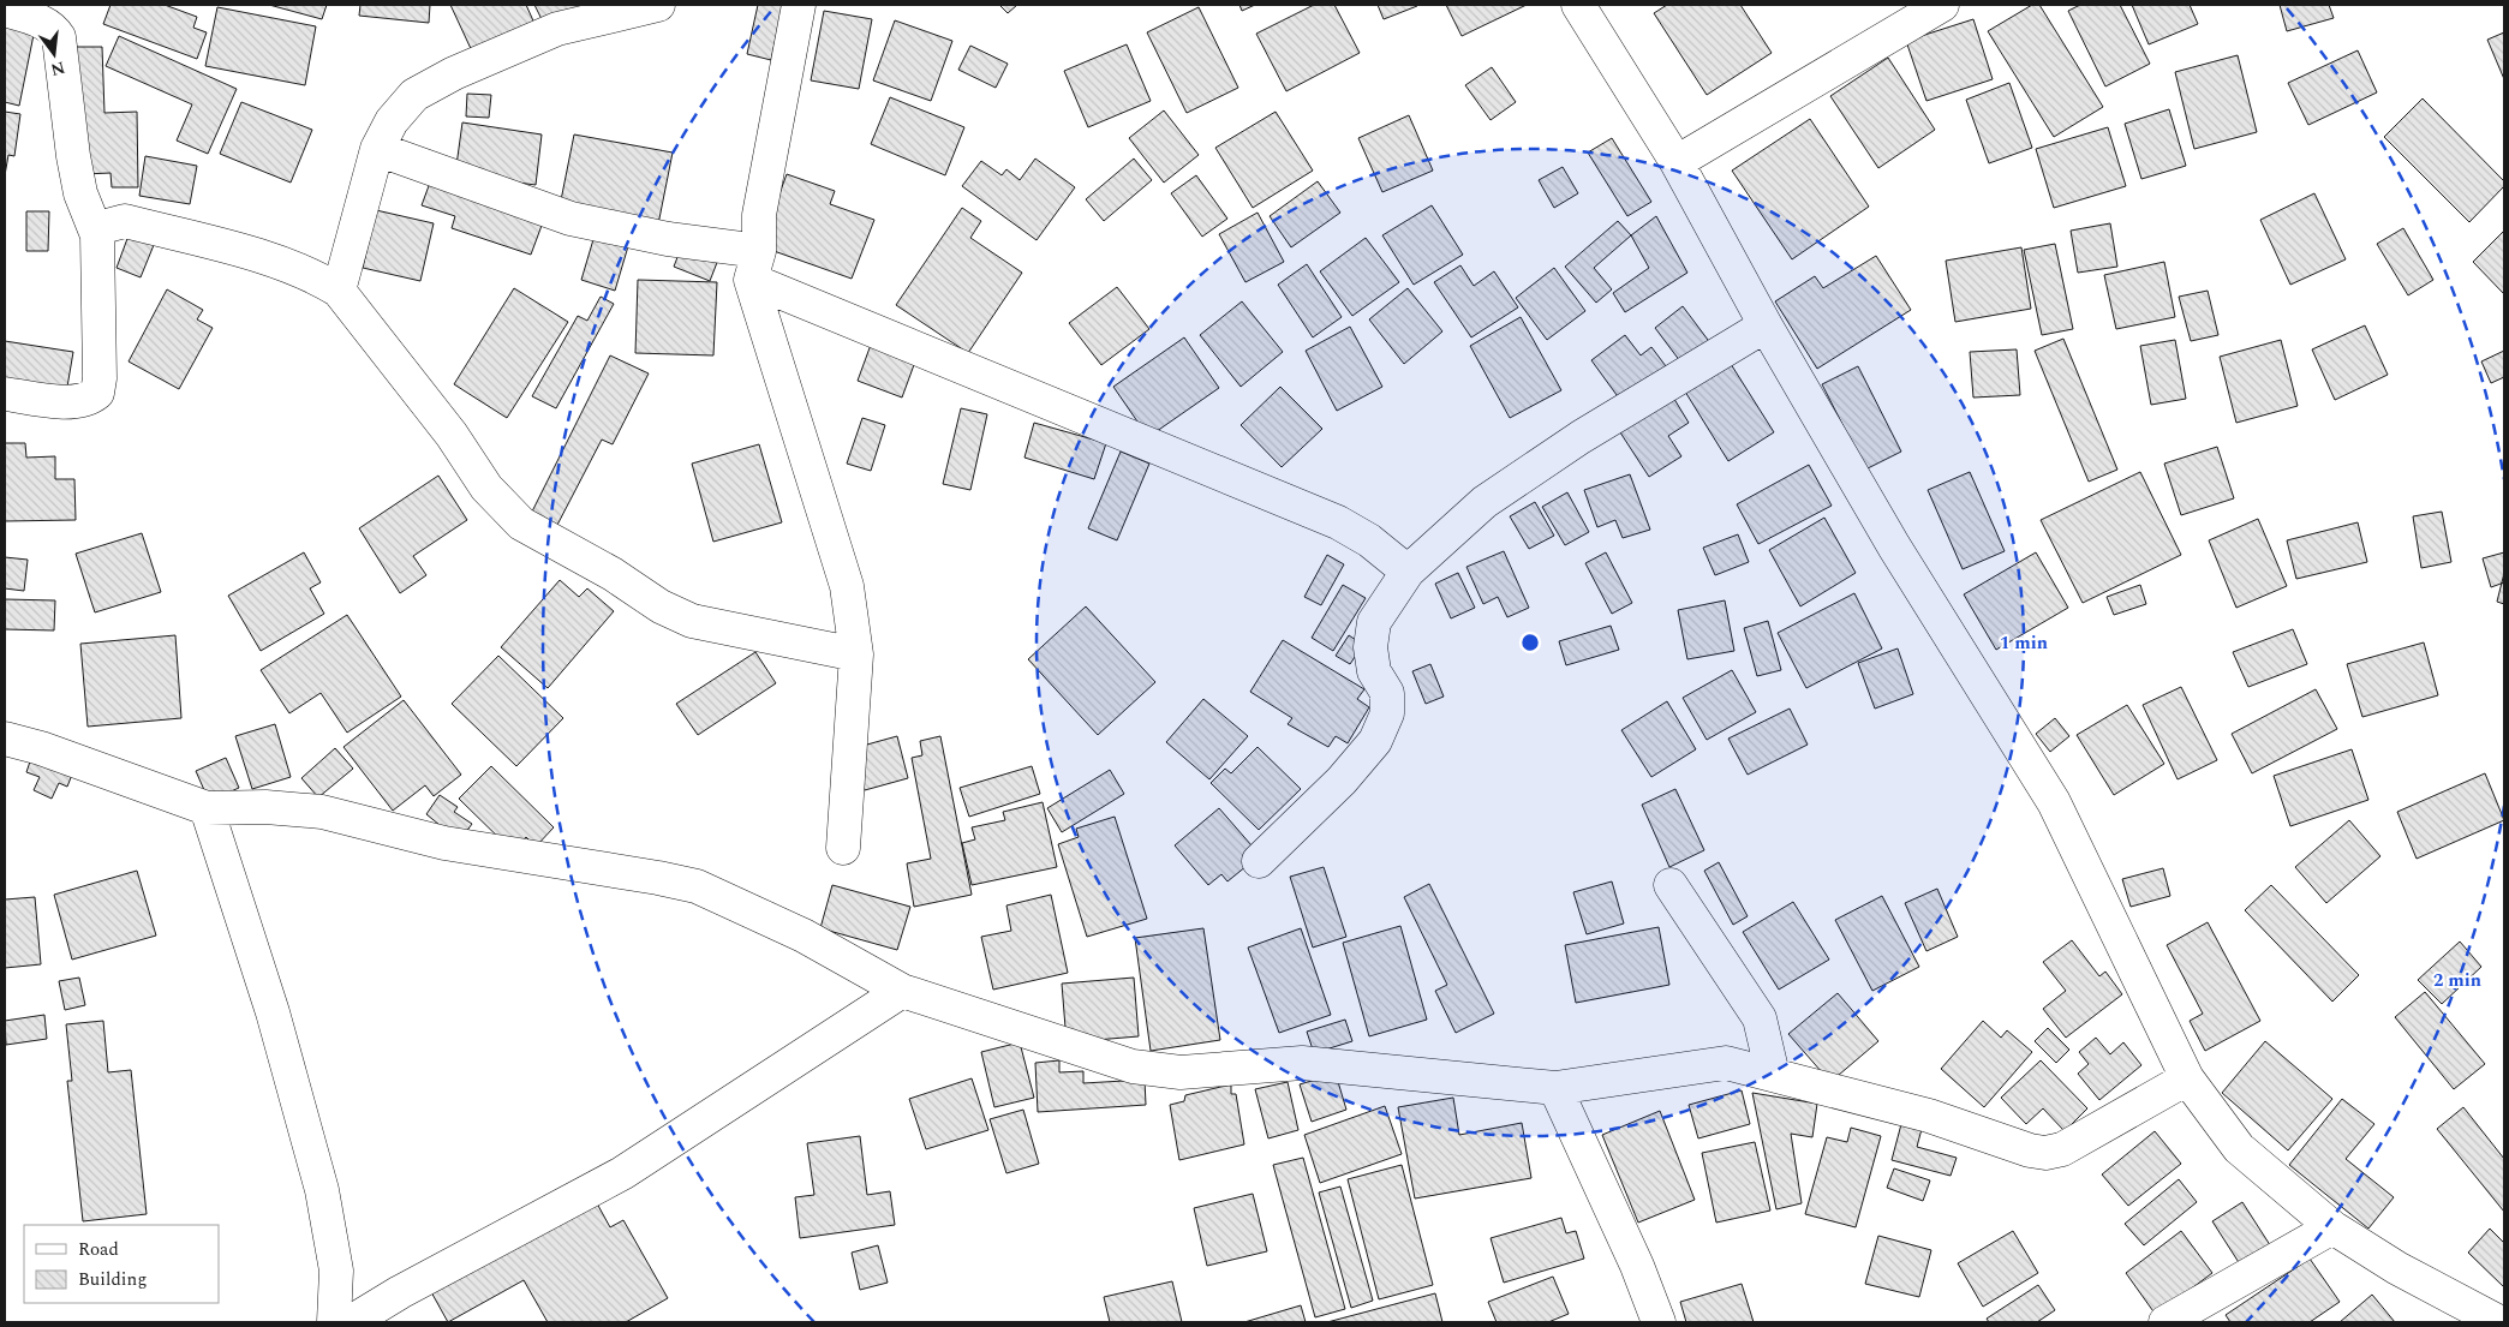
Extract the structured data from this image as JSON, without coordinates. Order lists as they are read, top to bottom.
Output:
{
  "legend": ["Road", "Building"],
  "north": "bottom",
  "rings": ["1 min", "2 min"]
}
